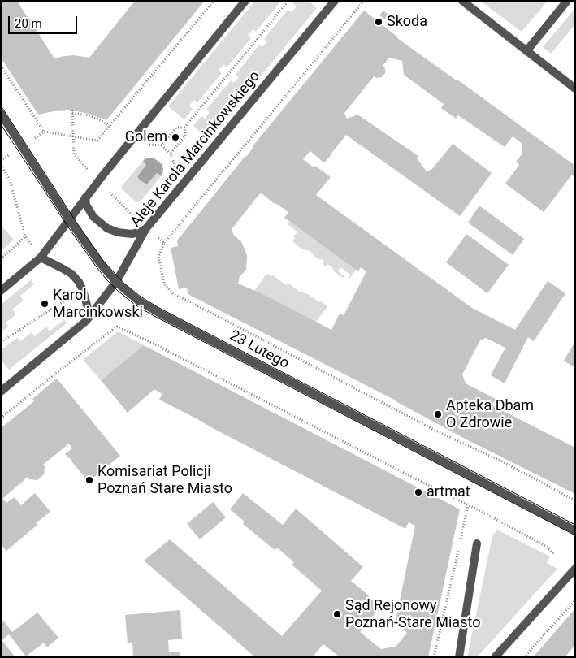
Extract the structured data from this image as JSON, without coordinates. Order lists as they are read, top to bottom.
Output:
{
  "streets": {
    "street": ["Aleje Karola Marcinkowskiego", "23 Lutego"]
  },
  "crossings": [
    ["Aleje Karola Marcinkowskiego", "23 Lutego"]
  ],
  "places": [
    "Skoda",
    "Golem",
    "Karol Marcinkowski",
    "Apteka Dbam O Zdrowie",
    "Komisariat Policji Poznań Stare Miasto",
    "artmat",
    "Sąd Rejonowy Poznań-Stare Miasto"
  ],
  "scale_bar": "20 m"
}
